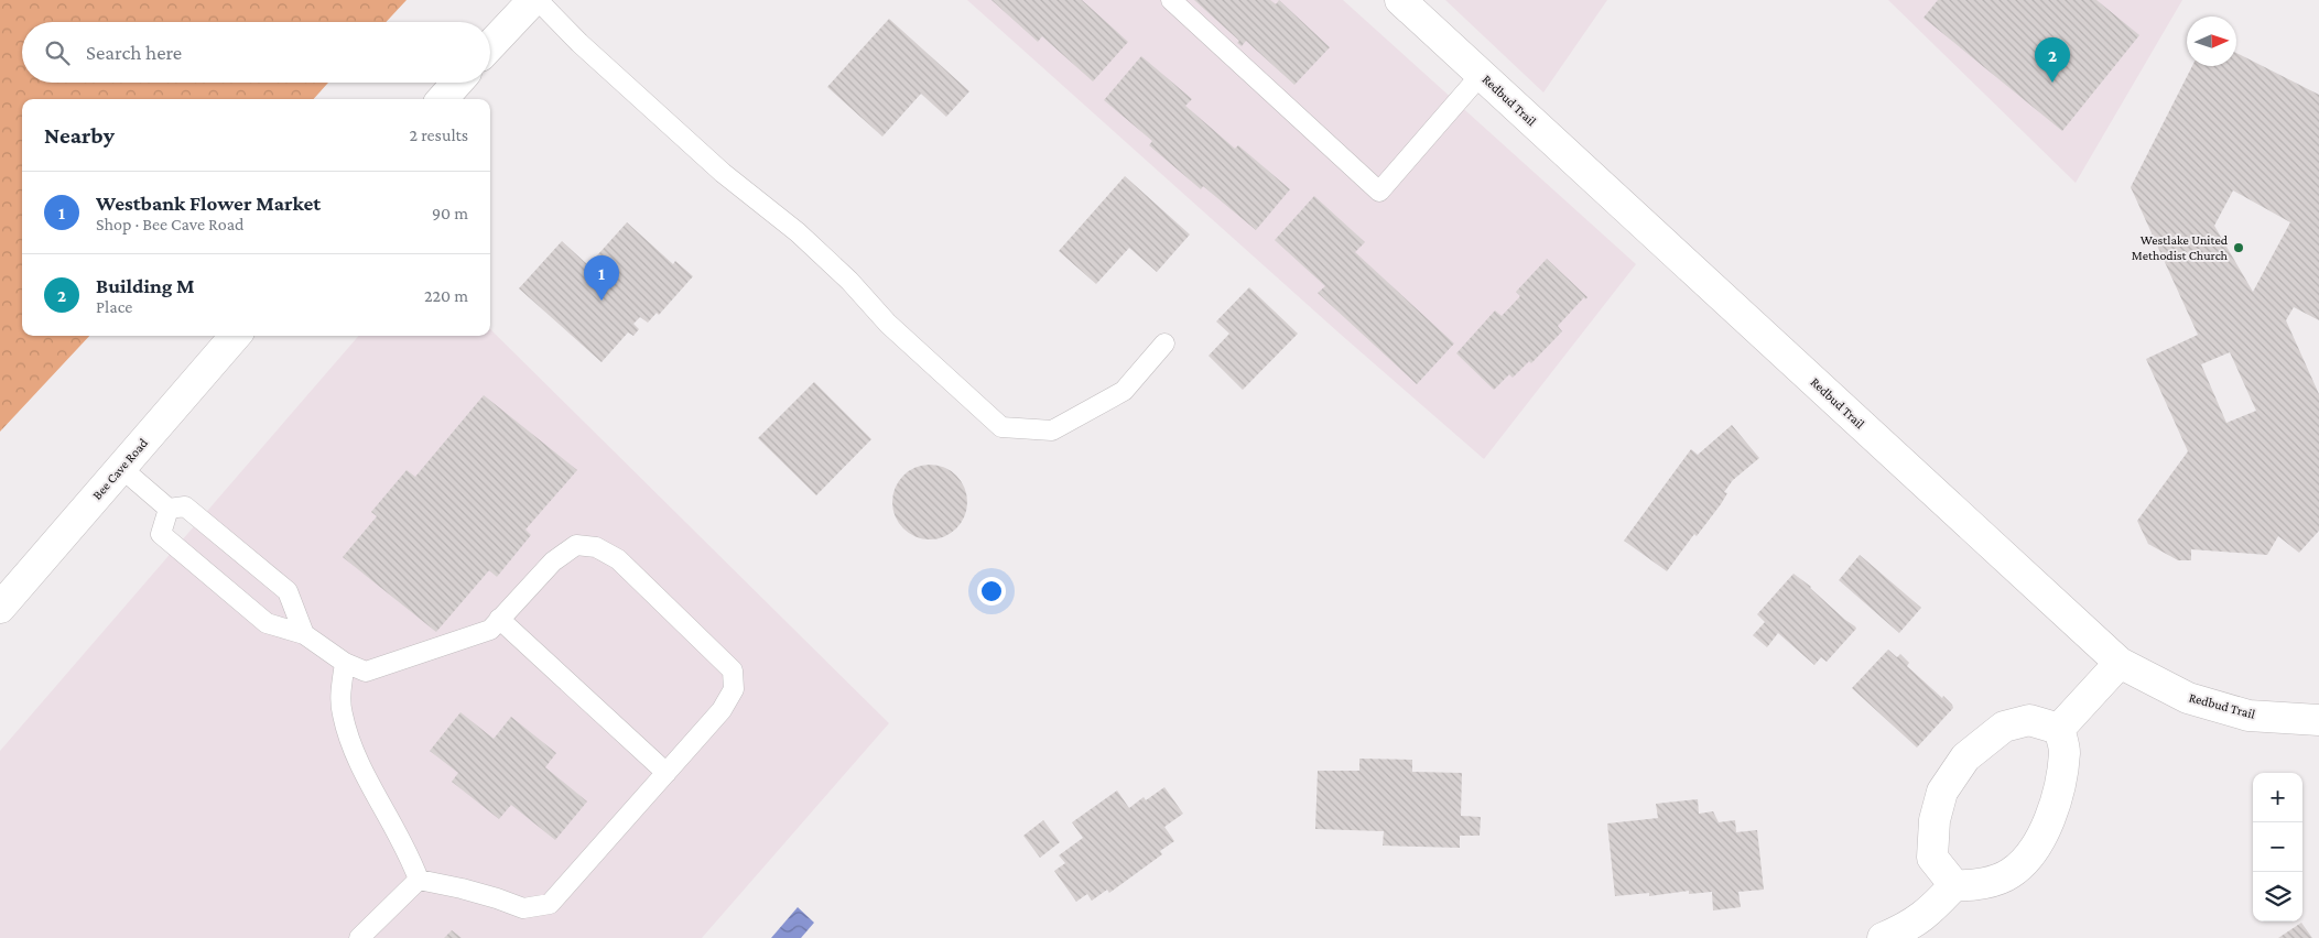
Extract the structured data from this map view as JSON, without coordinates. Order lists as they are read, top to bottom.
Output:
{
  "streets": {
    "street": ["Redbud Trail", "Bee Cave Road"]
  },
  "places": ["Westlake United Methodist Church"],
  "north": "right",
  "page": {
    "search": "Search here",
    "pins": ["2", "1"],
    "heading": ["Nearby", "2 results"],
    "list": [
      {
        "mark": "1",
        "name": "Westbank Flower Market",
        "note": "Shop · Bee Cave Road",
        "value": "90 m"
      },
      {
        "mark": "2",
        "name": "Building M",
        "note": "Place",
        "value": "220 m"
      }
    ],
    "map_buttons": ["+", "−"]
  }
}
